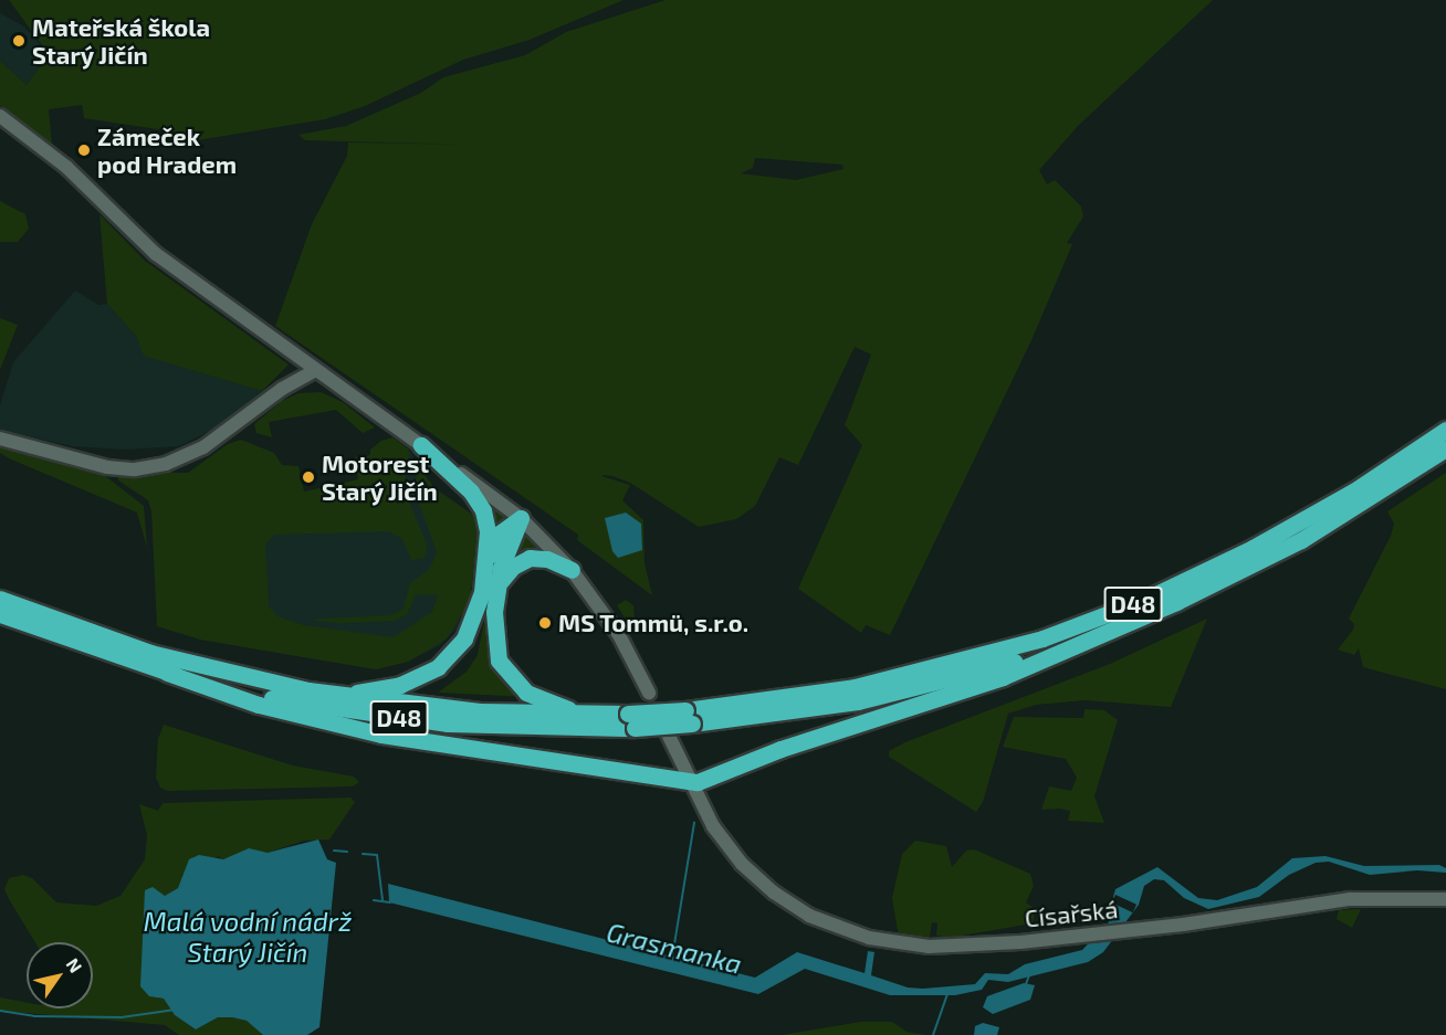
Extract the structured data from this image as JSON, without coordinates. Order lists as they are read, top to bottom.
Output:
{
  "streets": {
    "highway": ["D48"],
    "street": ["Císařská"]
  },
  "water": ["Malá vodní nádrž Starý Jičín", "Grasmanka"],
  "places": [
    "Mateřská škola Starý Jičín",
    "Zámeček pod Hradem",
    "Motorest Starý Jičín",
    "MS Tommü, s.r.o."
  ],
  "north": "top right"
}
